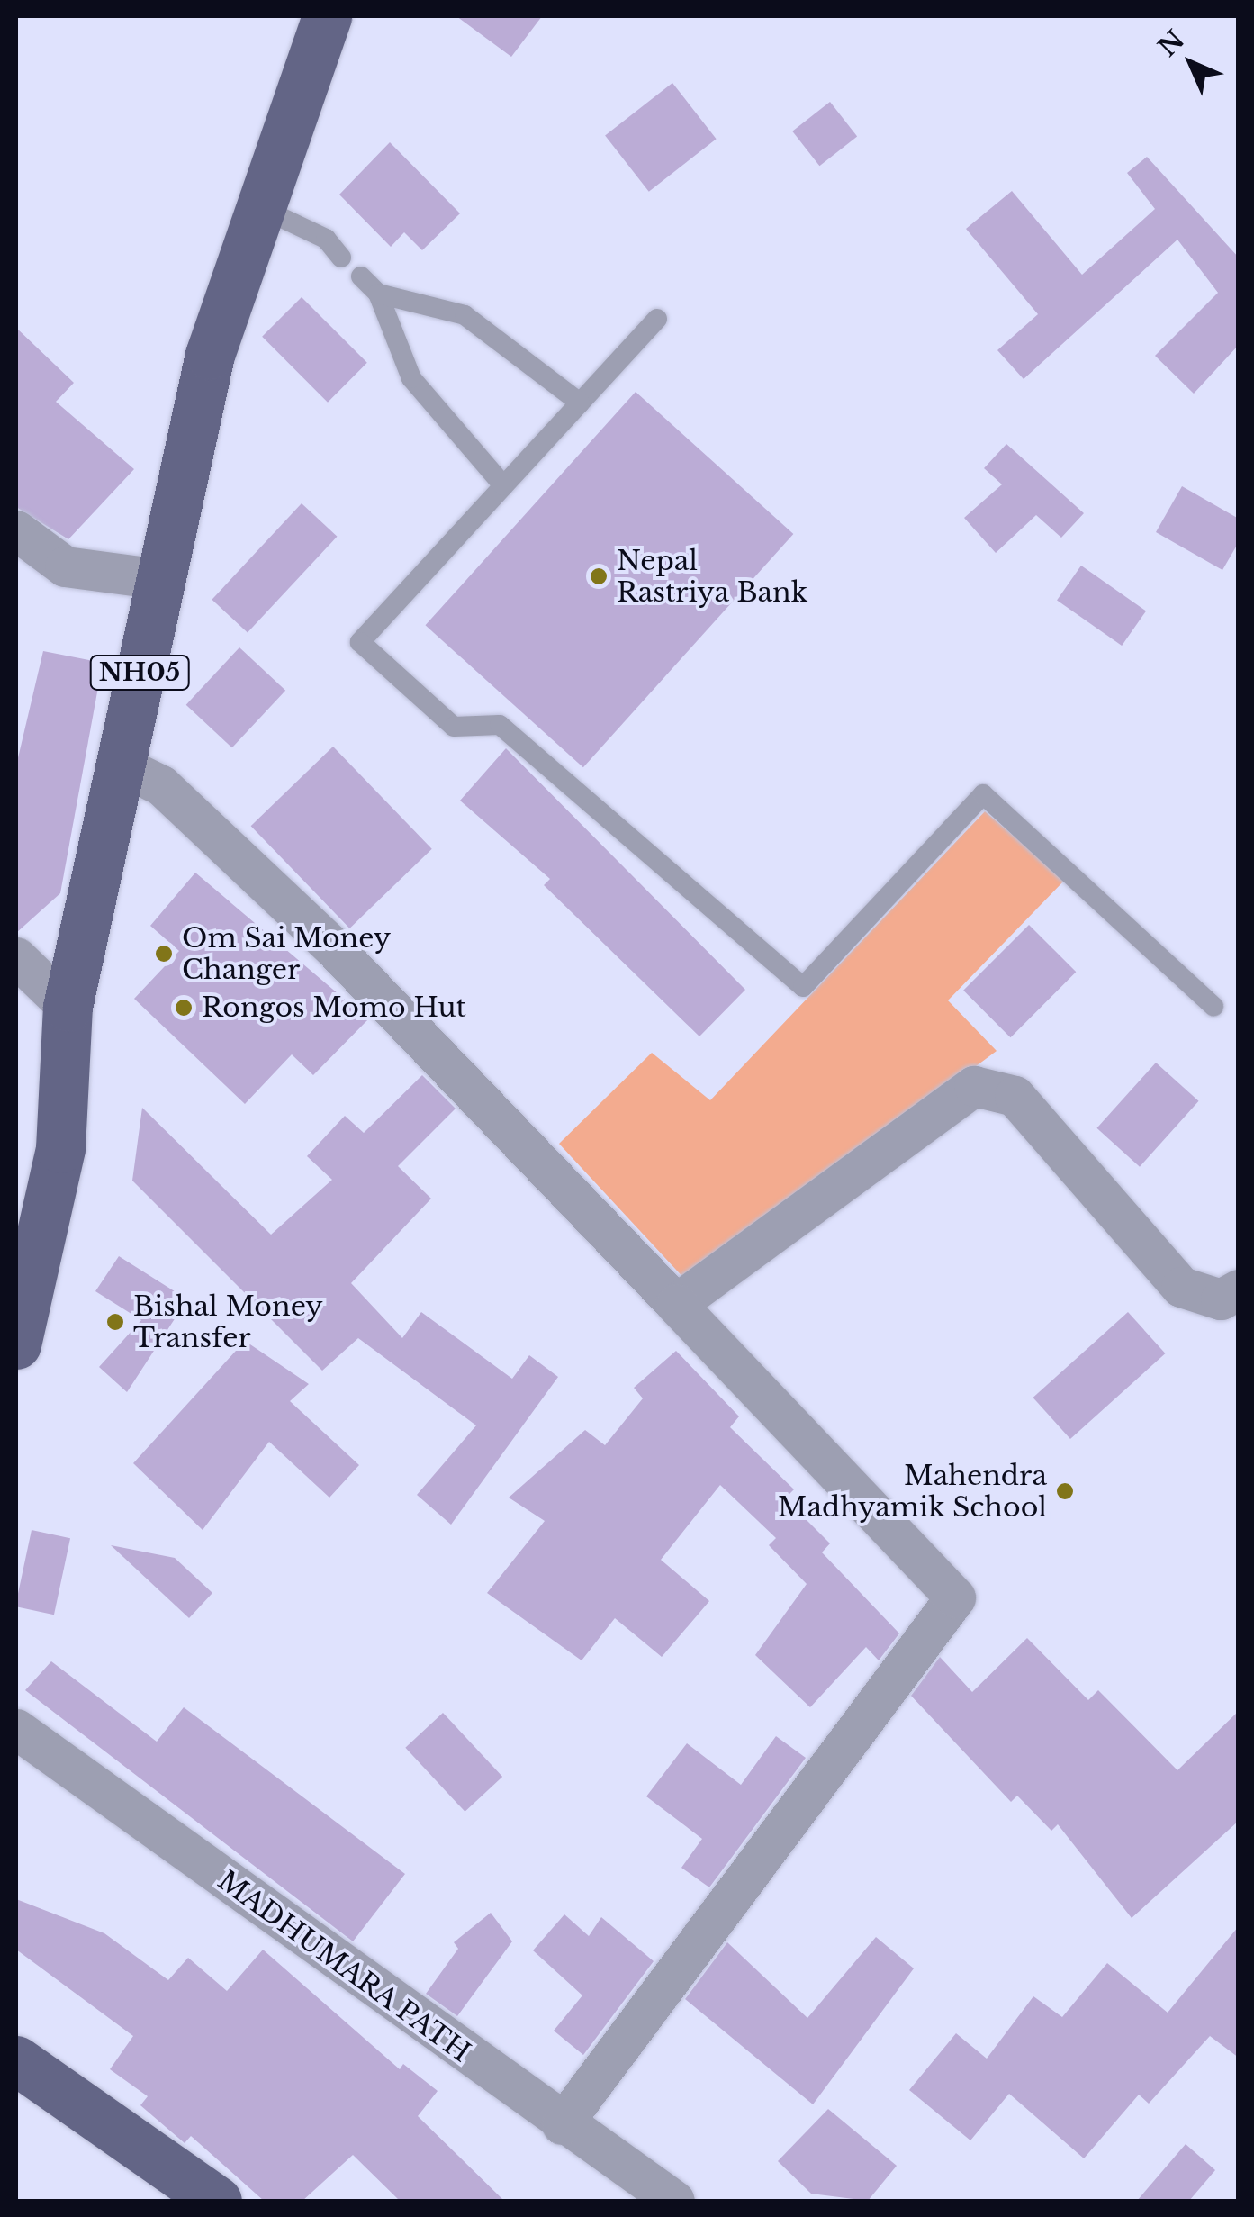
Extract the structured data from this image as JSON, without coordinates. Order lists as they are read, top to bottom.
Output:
{
  "streets": {
    "main road": ["NH05"],
    "street": ["MADHUMARA PATH"]
  },
  "places": [
    "Nepal Rastriya Bank",
    "Om Sai Money Changer",
    "Rongos Momo Hut",
    "Bishal Money Transfer",
    "Mahendra Madhyamik School"
  ],
  "north": "top left"
}
